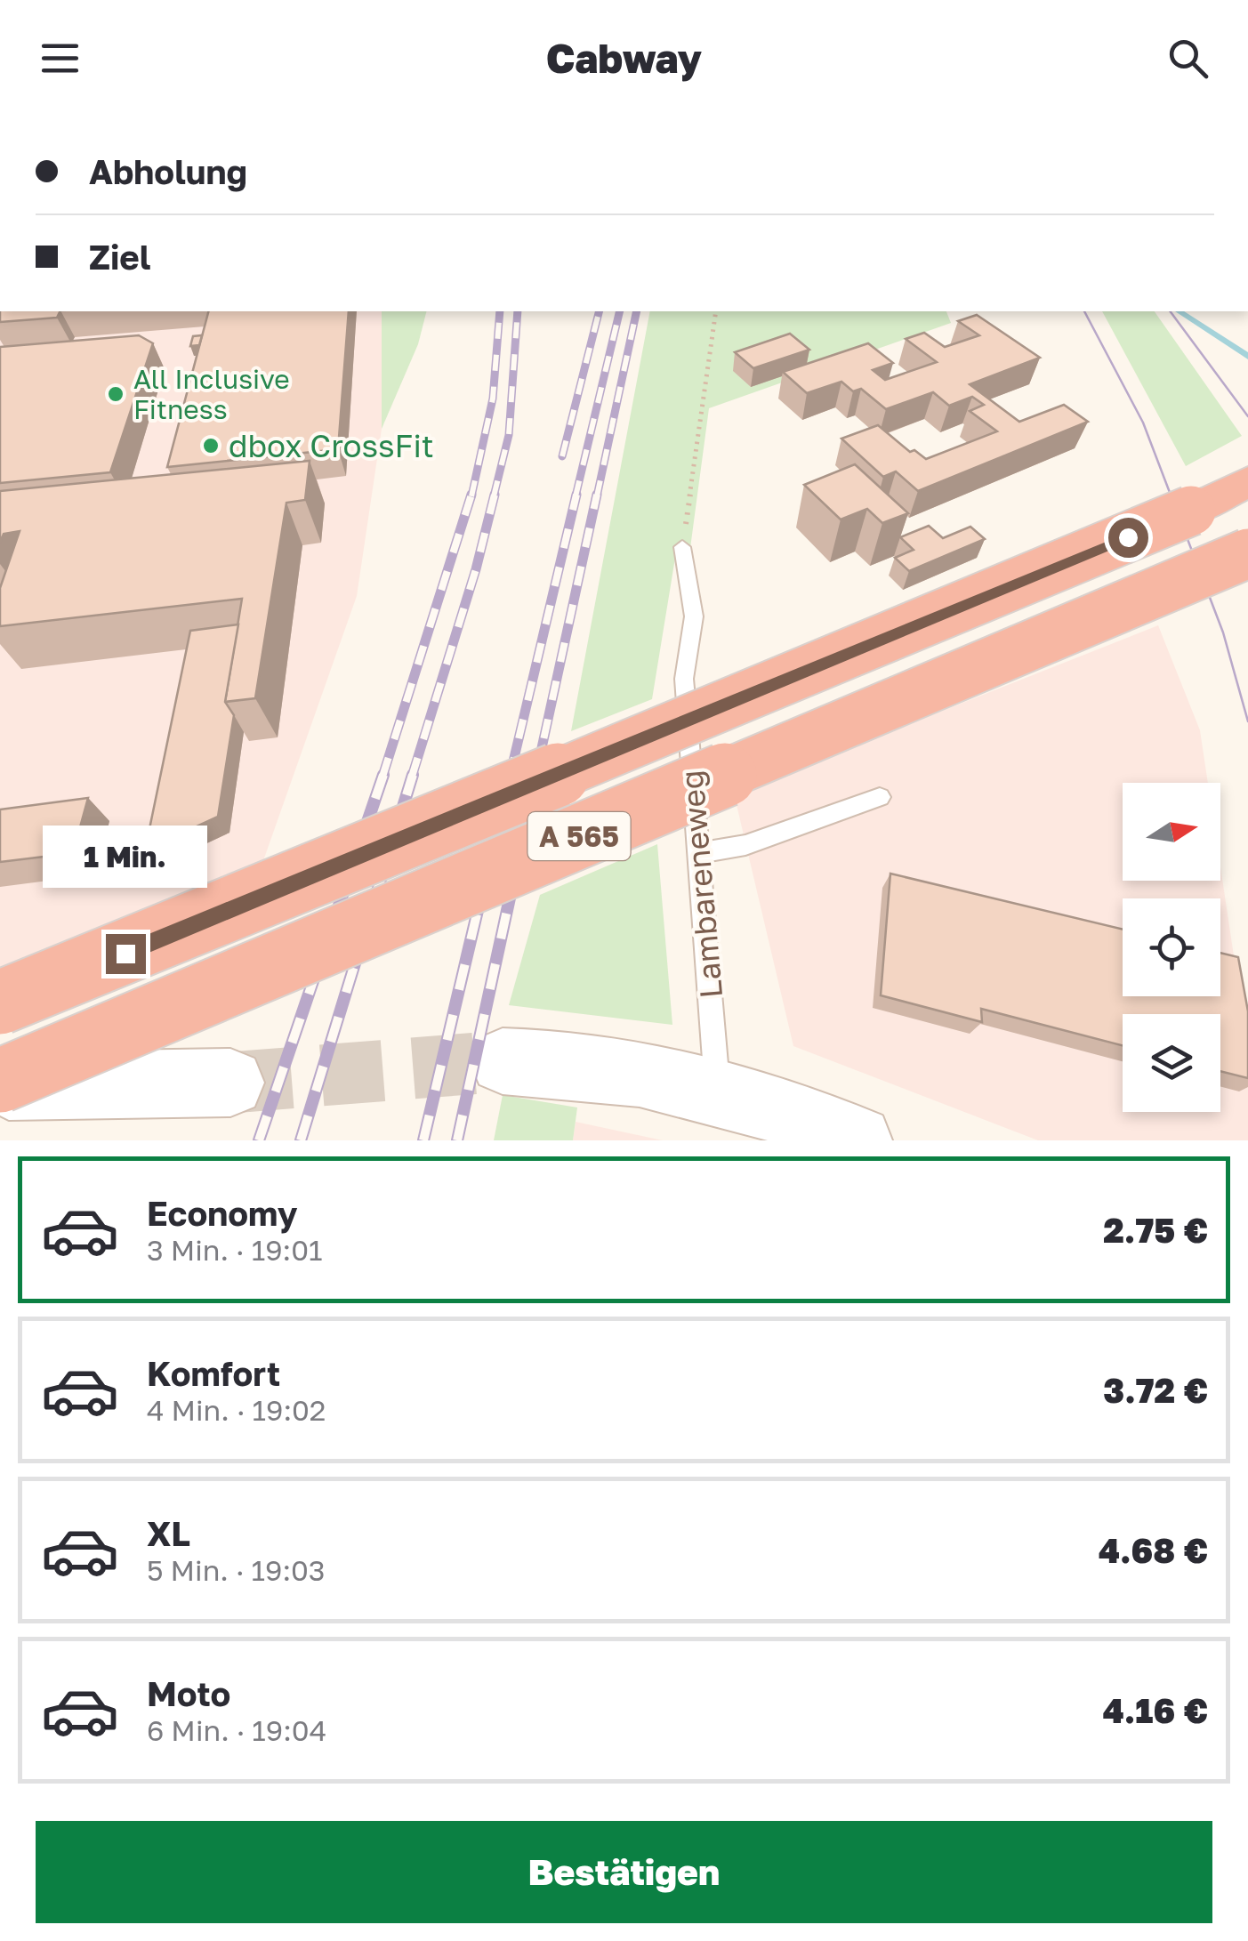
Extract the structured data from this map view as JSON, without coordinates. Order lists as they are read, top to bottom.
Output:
{
  "streets": {
    "highway": ["A 565"],
    "lane": ["Lambareneweg"]
  },
  "places": ["All Inclusive Fitness", "dbox CrossFit"],
  "north": "right",
  "page": {
    "header": "Cabway",
    "banner": ["Abholung", "Ziel"],
    "bubble": "1 Min.",
    "list": [
      {
        "name": "Economy",
        "note": "3 Min. · 19:01",
        "value": "2.75 €"
      },
      {
        "name": "Komfort",
        "note": "4 Min. · 19:02",
        "value": "3.72 €"
      },
      {
        "name": "XL",
        "note": "5 Min. · 19:03",
        "value": "4.68 €"
      },
      {
        "name": "Moto",
        "note": "6 Min. · 19:04",
        "value": "4.16 €"
      }
    ],
    "buttons": "Bestätigen"
  }
}
